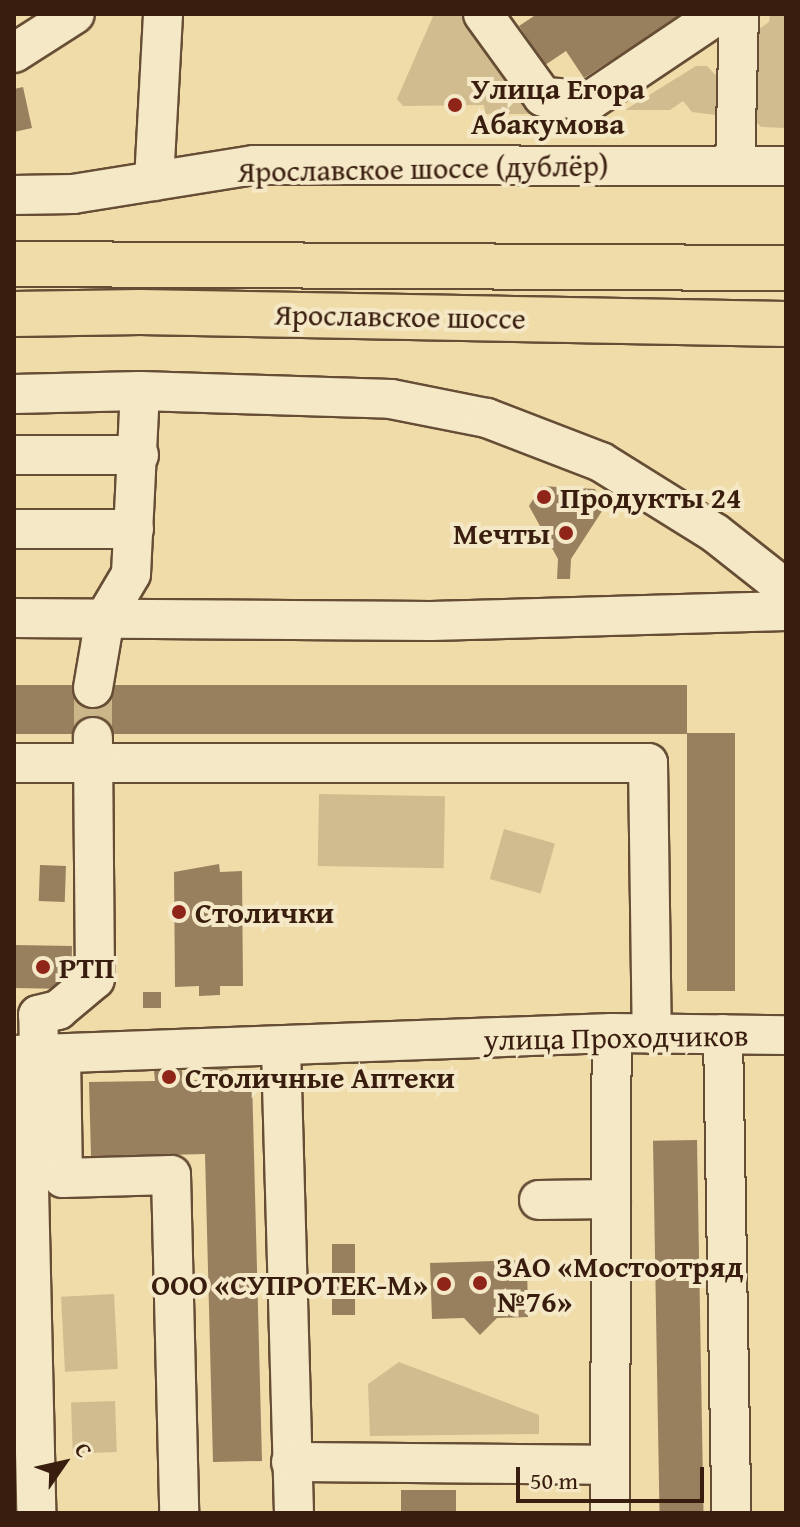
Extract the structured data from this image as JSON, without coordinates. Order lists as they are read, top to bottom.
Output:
{
  "streets": {
    "main road": ["Ярославское шоссе"],
    "street": ["Ярославское шоссе (дублёр)", "улица Проходчиков"]
  },
  "places": [
    "Улица Егора Абакумова",
    "Продукты 24",
    "Мечты",
    "Столички",
    "РТП",
    "Столичные Аптеки",
    "ЗАО «Мостоотряд №76»",
    "ООО «СУПРОТЕК-М»"
  ],
  "scale_bar": "50 m",
  "north": "top right"
}
